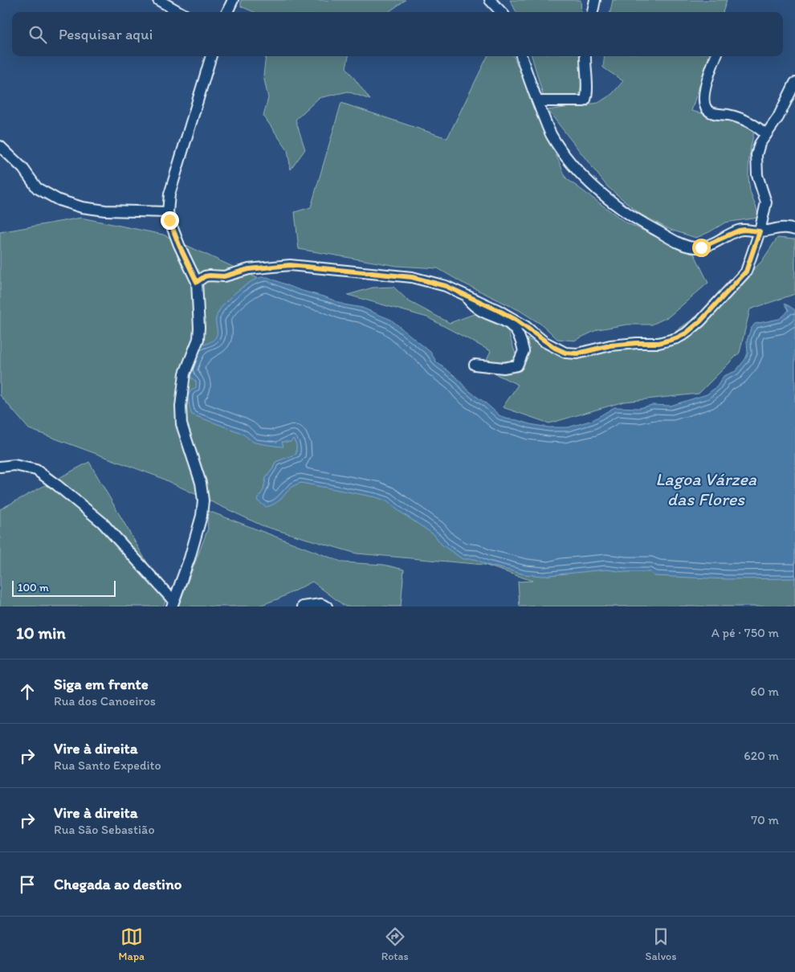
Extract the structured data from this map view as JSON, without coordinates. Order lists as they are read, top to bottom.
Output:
{
  "water": ["Lagoa Várzea das Flores"],
  "scale_bar": "100 m",
  "page": {
    "search": "Pesquisar aqui",
    "scale": "100 m",
    "heading": ["10 min", "A pé · 750 m"],
    "list": [
      ["Siga em frente", "Rua dos Canoeiros", "60 m"],
      ["Vire à direita", "Rua Santo Expedito", "620 m"],
      ["Vire à direita", "Rua São Sebastião", "70 m"],
      "Chegada ao destino"
    ],
    "nav": ["Mapa", "Rotas", "Salvos"]
  }
}
